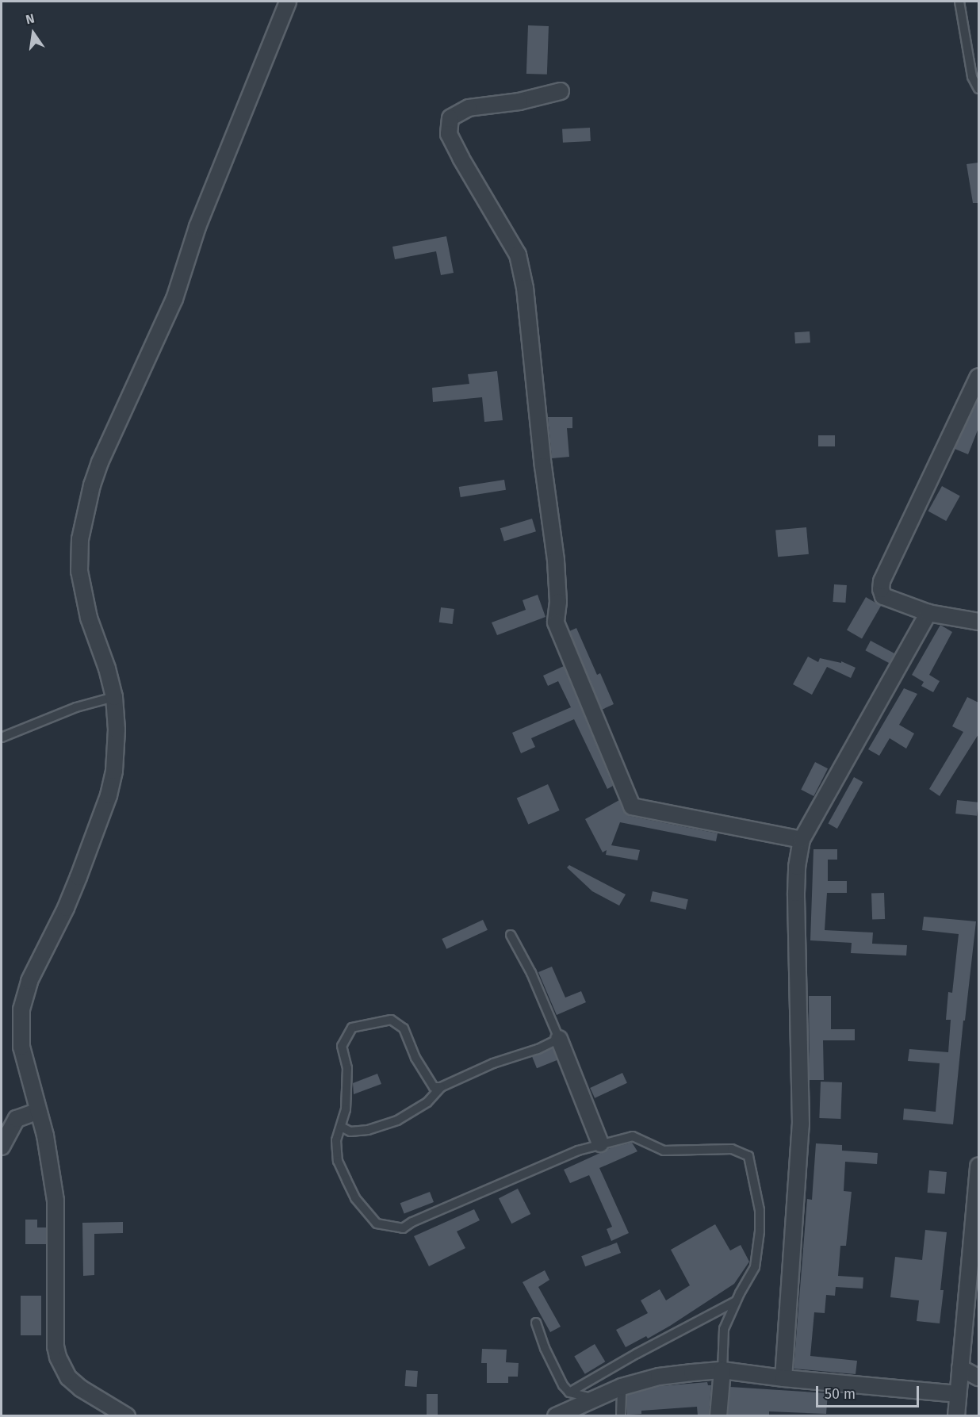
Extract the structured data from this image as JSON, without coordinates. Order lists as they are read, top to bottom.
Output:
{
  "scale_bar": "50 m",
  "north": "top"
}
